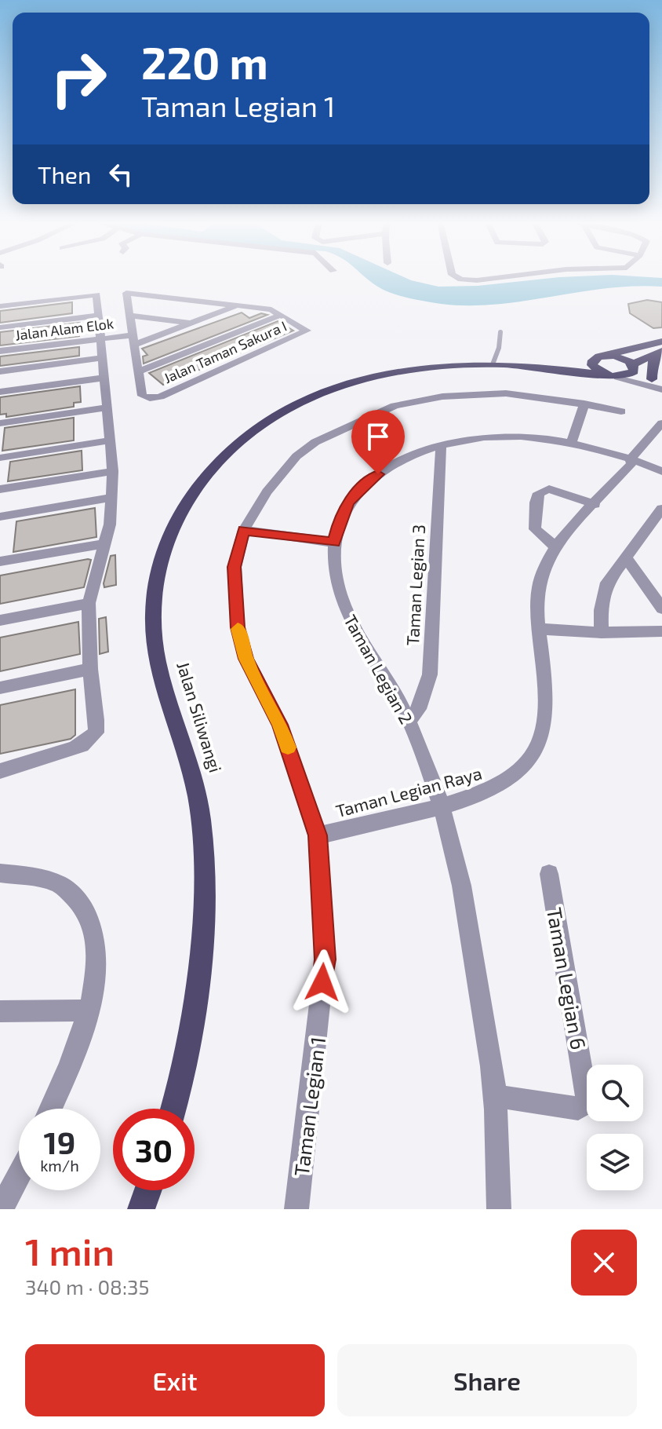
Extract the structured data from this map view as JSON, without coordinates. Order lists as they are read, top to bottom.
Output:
{
  "streets": {
    "main road": ["Jalan Siliwangi"],
    "street": [
      "Jalan Alam Elok",
      "Jalan Taman Sakura I",
      "Taman Legian 3",
      "Taman Legian 2",
      "Taman Legian Raya",
      "Taman Legian 6",
      "Taman Legian 1"
    ]
  },
  "crossings": [
    ["Taman Legian 3", "Taman Legian 2"],
    ["Taman Legian 2", "Taman Legian Raya"],
    ["Taman Legian 2", "Taman Legian 6"],
    ["Taman Legian Raya", "Taman Legian 1"]
  ],
  "page": {
    "turn": ["220 m", "Taman Legian 1"],
    "then": "Then",
    "speed": "19 km/h",
    "limit": "30",
    "heading": ["1 min", "340 m · 08:35"],
    "buttons": ["Exit", "Share"]
  }
}
